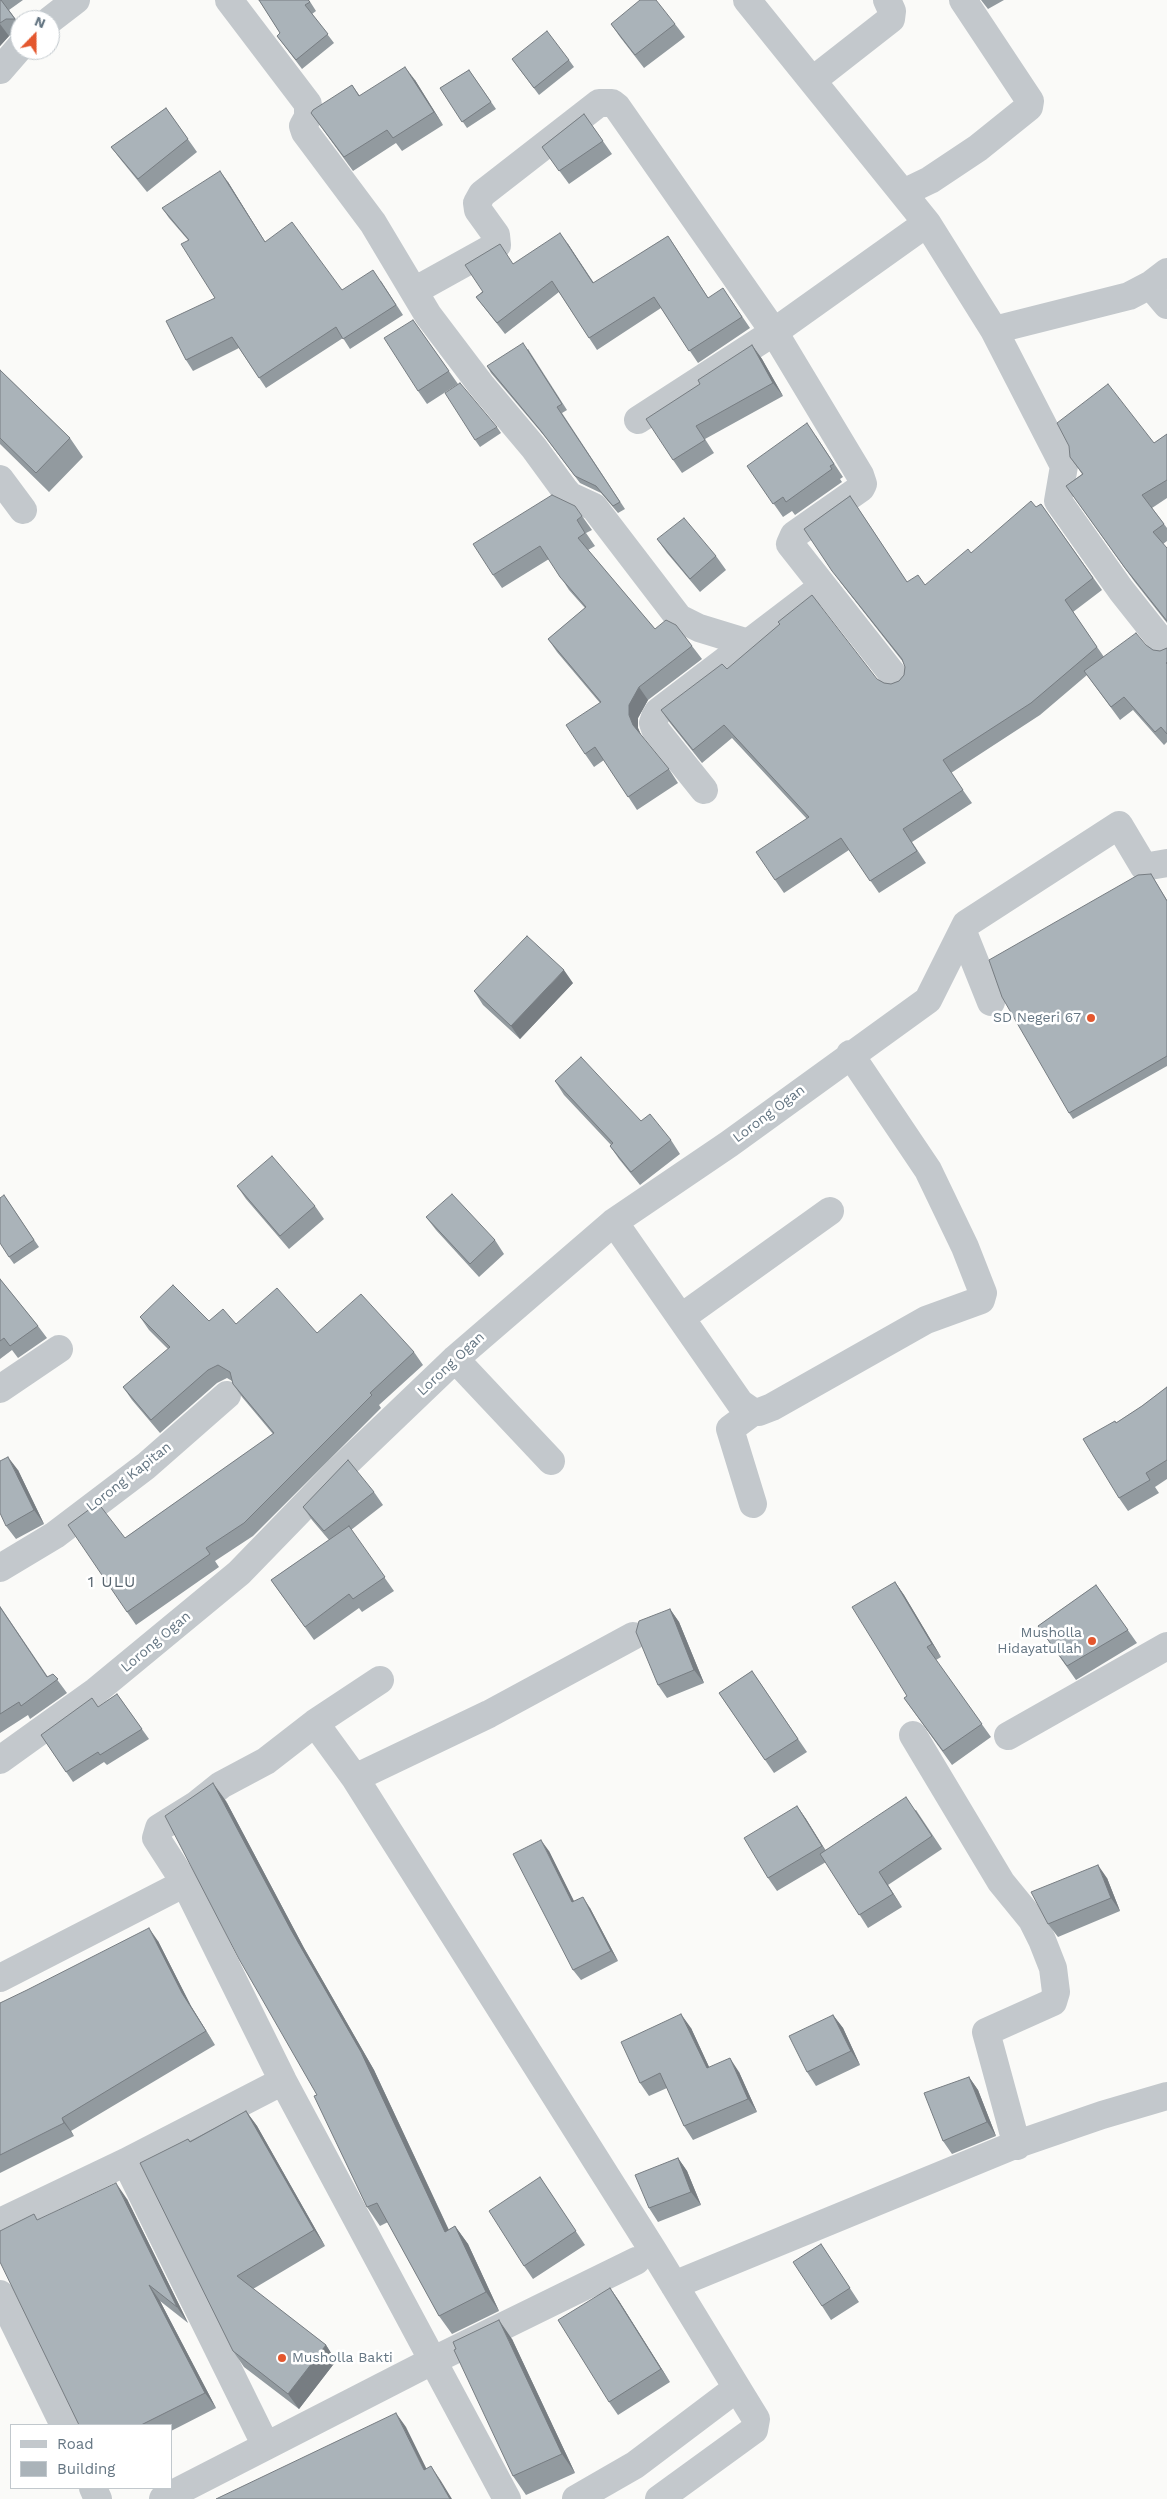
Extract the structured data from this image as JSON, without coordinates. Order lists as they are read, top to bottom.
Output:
{
  "streets": {
    "street": ["Lorong Ogan", "Lorong Kapitan"]
  },
  "districts": ["1 ULU"],
  "places": ["SD Negeri 67", "Musholla Hidayatullah", "Musholla Bakti"],
  "legend": ["Road", "Building"],
  "north": "top"
}
